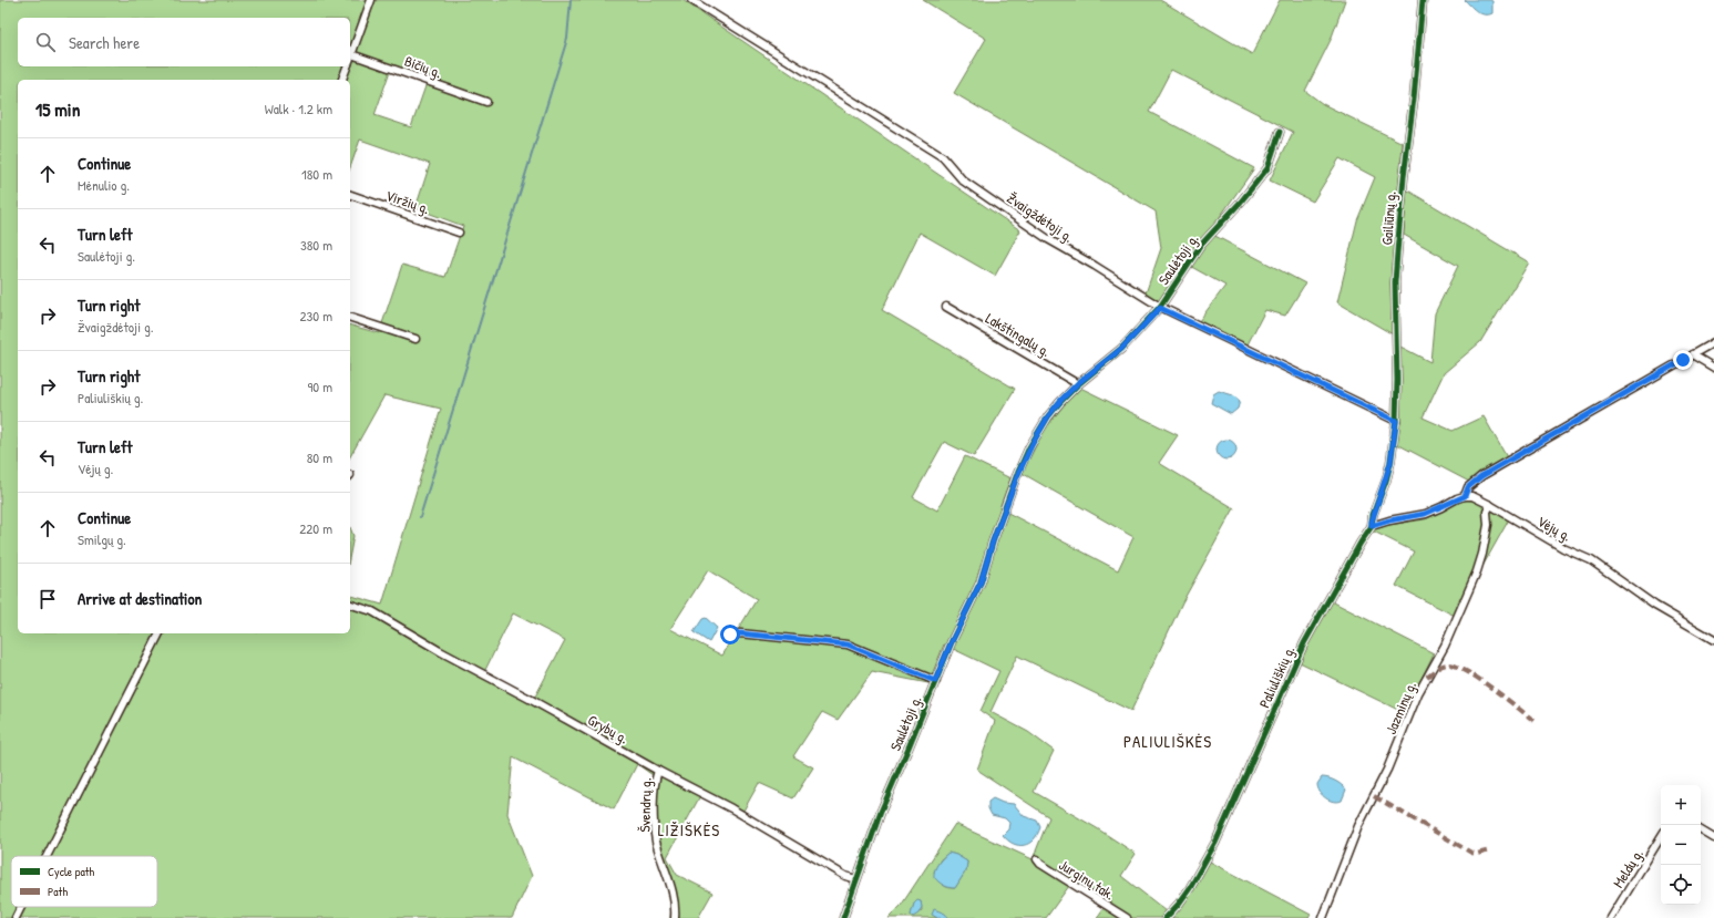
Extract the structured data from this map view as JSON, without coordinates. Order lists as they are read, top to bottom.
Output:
{
  "streets": {
    "street": [
      "Bičių g.",
      "Viržių g.",
      "Žvaigždėtoji g.",
      "Gailiūnų g.",
      "Saulėtoji g.",
      "Lakštingalų g.",
      "Vėjų g.",
      "Paliuliškių g.",
      "Jazminų g.",
      "Grybų g.",
      "Švendrų g.",
      "Meldų g.",
      "Jurginų tak."
    ]
  },
  "crossings": [
    ["Žvaigždėtoji g.", "Gailiūnų g."],
    ["Žvaigždėtoji g.", "Saulėtoji g."],
    ["Gailiūnų g.", "Paliuliškių g."],
    ["Saulėtoji g.", "Lakštingalų g."],
    ["Saulėtoji g.", "Grybų g."],
    ["Vėjų g.", "Jazminų g."],
    ["Grybų g.", "Švendrų g."]
  ],
  "districts": ["PALIULIŠKĖS", "LIŽIŠKĖS"],
  "legend": ["Cycle path", "Path"],
  "page": {
    "search": "Search here",
    "heading": ["15 min", "Walk · 1.2 km"],
    "list": [
      ["Continue", "Mėnulio g.", "180 m"],
      ["Turn left", "Saulėtoji g.", "380 m"],
      ["Turn right", "Žvaigždėtoji g.", "230 m"],
      ["Turn right", "Paliuliškių g.", "90 m"],
      ["Turn left", "Vėjų g.", "80 m"],
      ["Continue", "Smilgų g.", "220 m"],
      "Arrive at destination"
    ],
    "map_buttons": ["+", "−"]
  }
}
